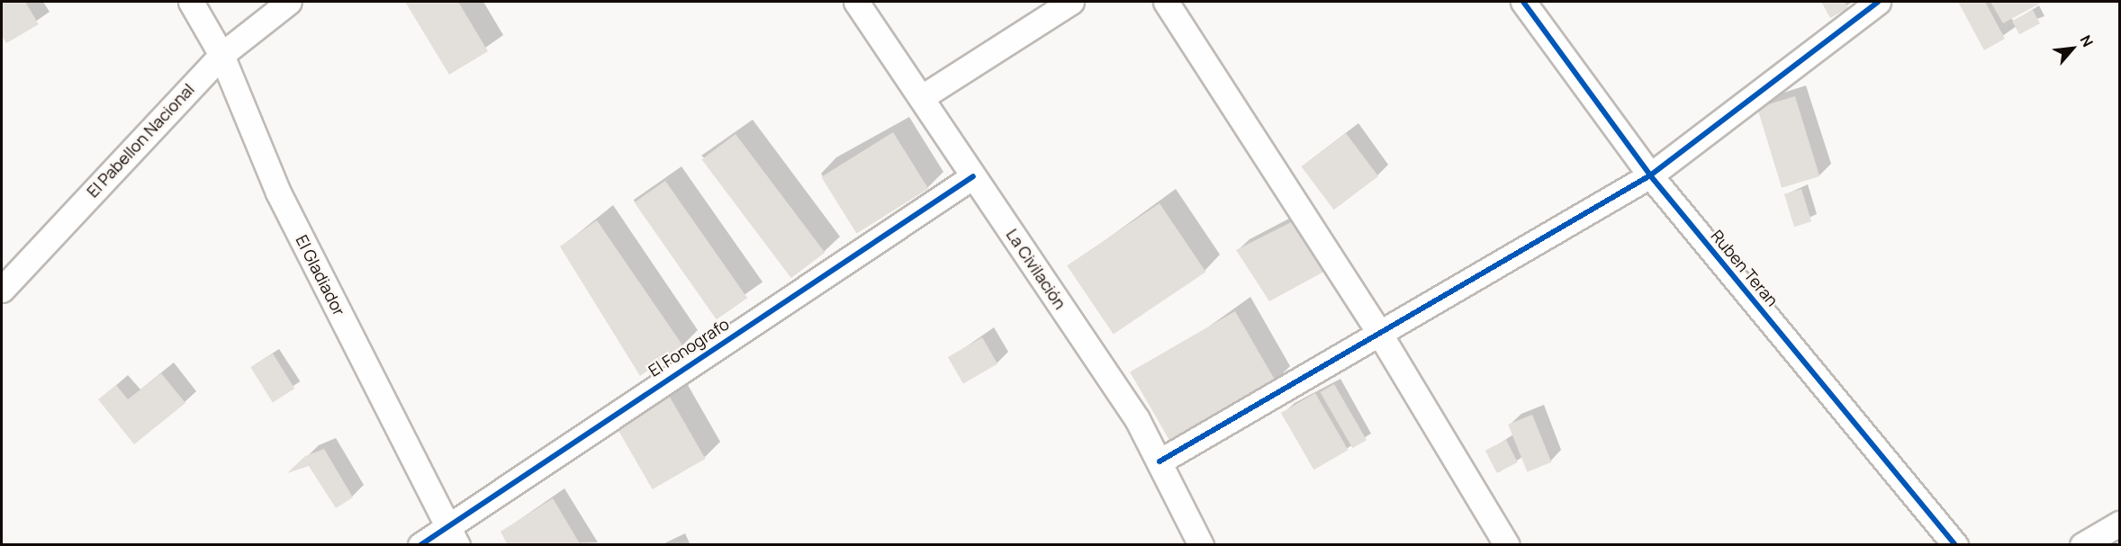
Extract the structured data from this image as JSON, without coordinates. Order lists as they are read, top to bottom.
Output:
{
  "streets": {
    "street": [
      "El Pabellon Nacional",
      "Ruben Teran",
      "La Civilación",
      "El Gladiador",
      "El Fonografo"
    ]
  },
  "crossings": [
    ["El Pabellon Nacional", "El Gladiador"],
    ["La Civilación", "El Fonografo"],
    ["El Gladiador", "El Fonografo"]
  ],
  "north": "top right"
}
